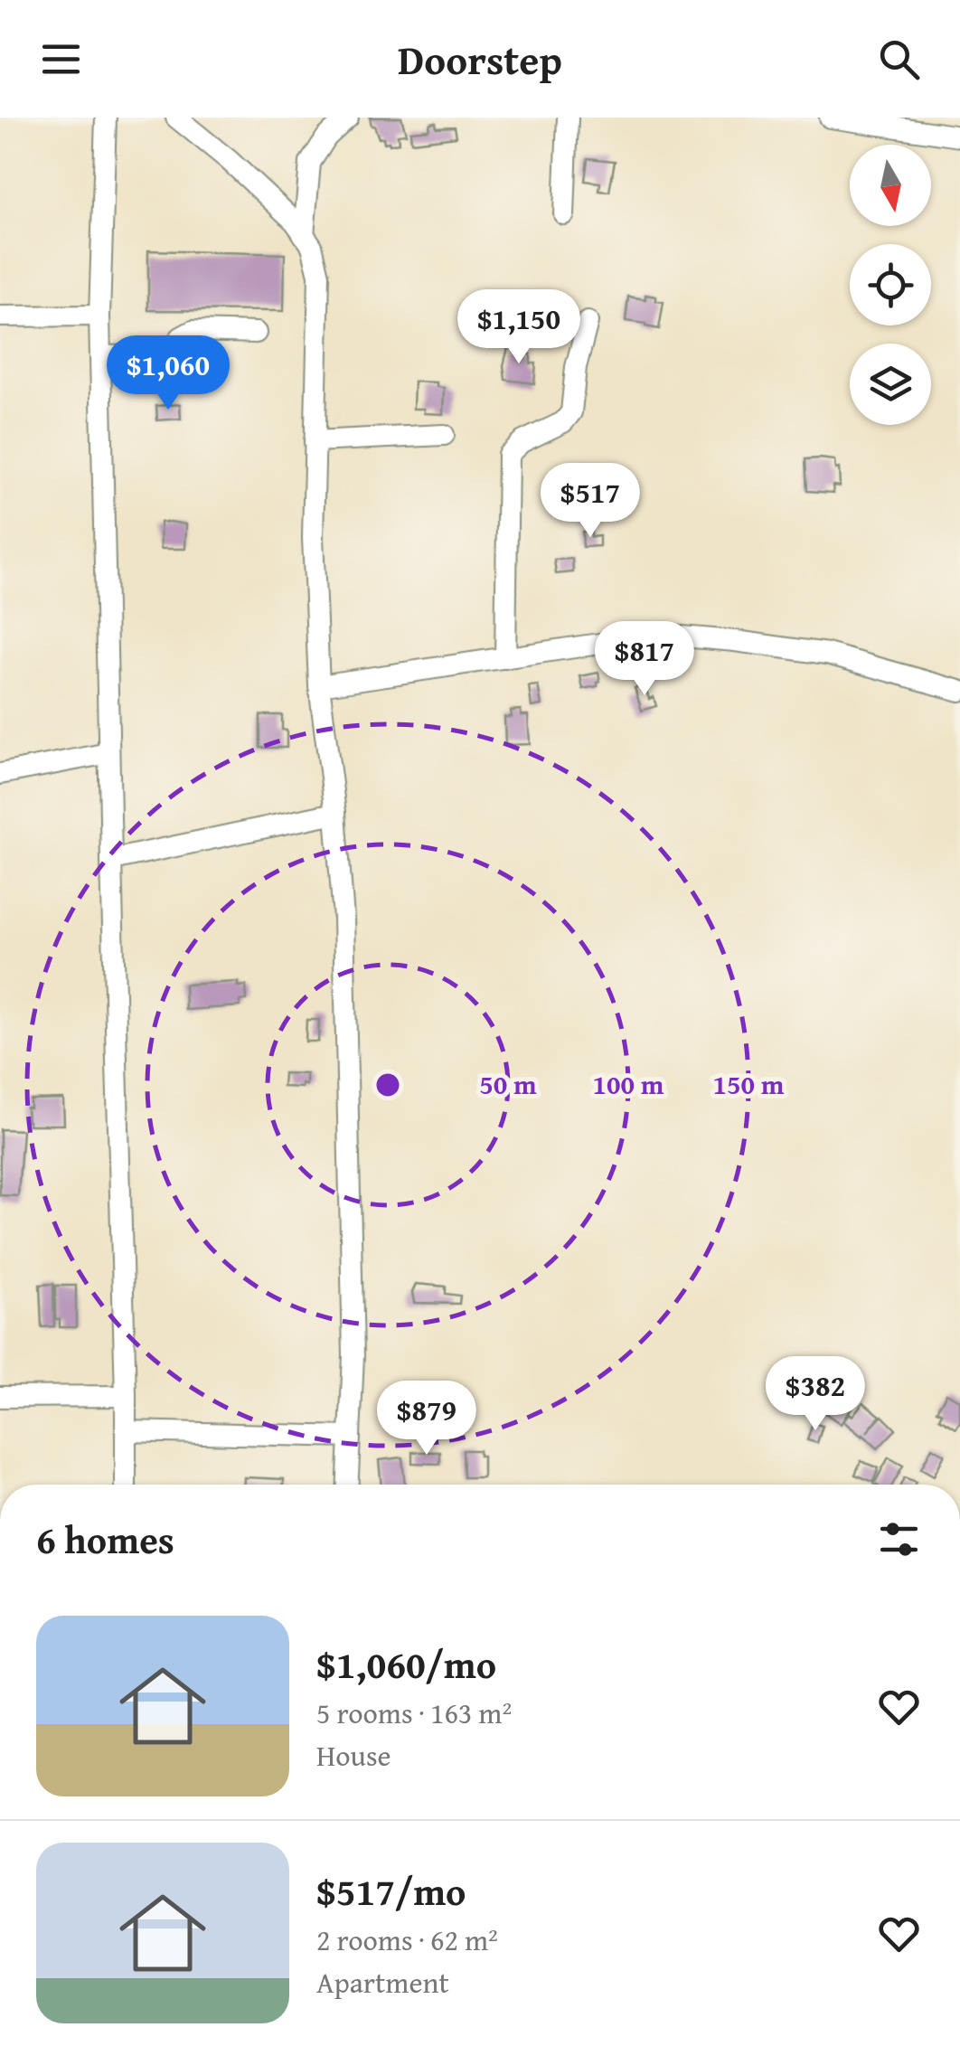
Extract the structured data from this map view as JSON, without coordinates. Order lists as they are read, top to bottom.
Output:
{
  "north": "bottom",
  "page": {
    "header": "Doorstep",
    "price": [
      "$1,150",
      "$1,060",
      "$517",
      "$817",
      "$382",
      "$879"
    ],
    "heading": "6 homes",
    "list": [
      {
        "name": "$1,060/mo",
        "note": "5 rooms · 163 m² · House"
      },
      {
        "name": "$517/mo",
        "note": "2 rooms · 62 m² · Apartment"
      }
    ]
  },
  "rings": ["50 m", "100 m", "150 m"]
}
